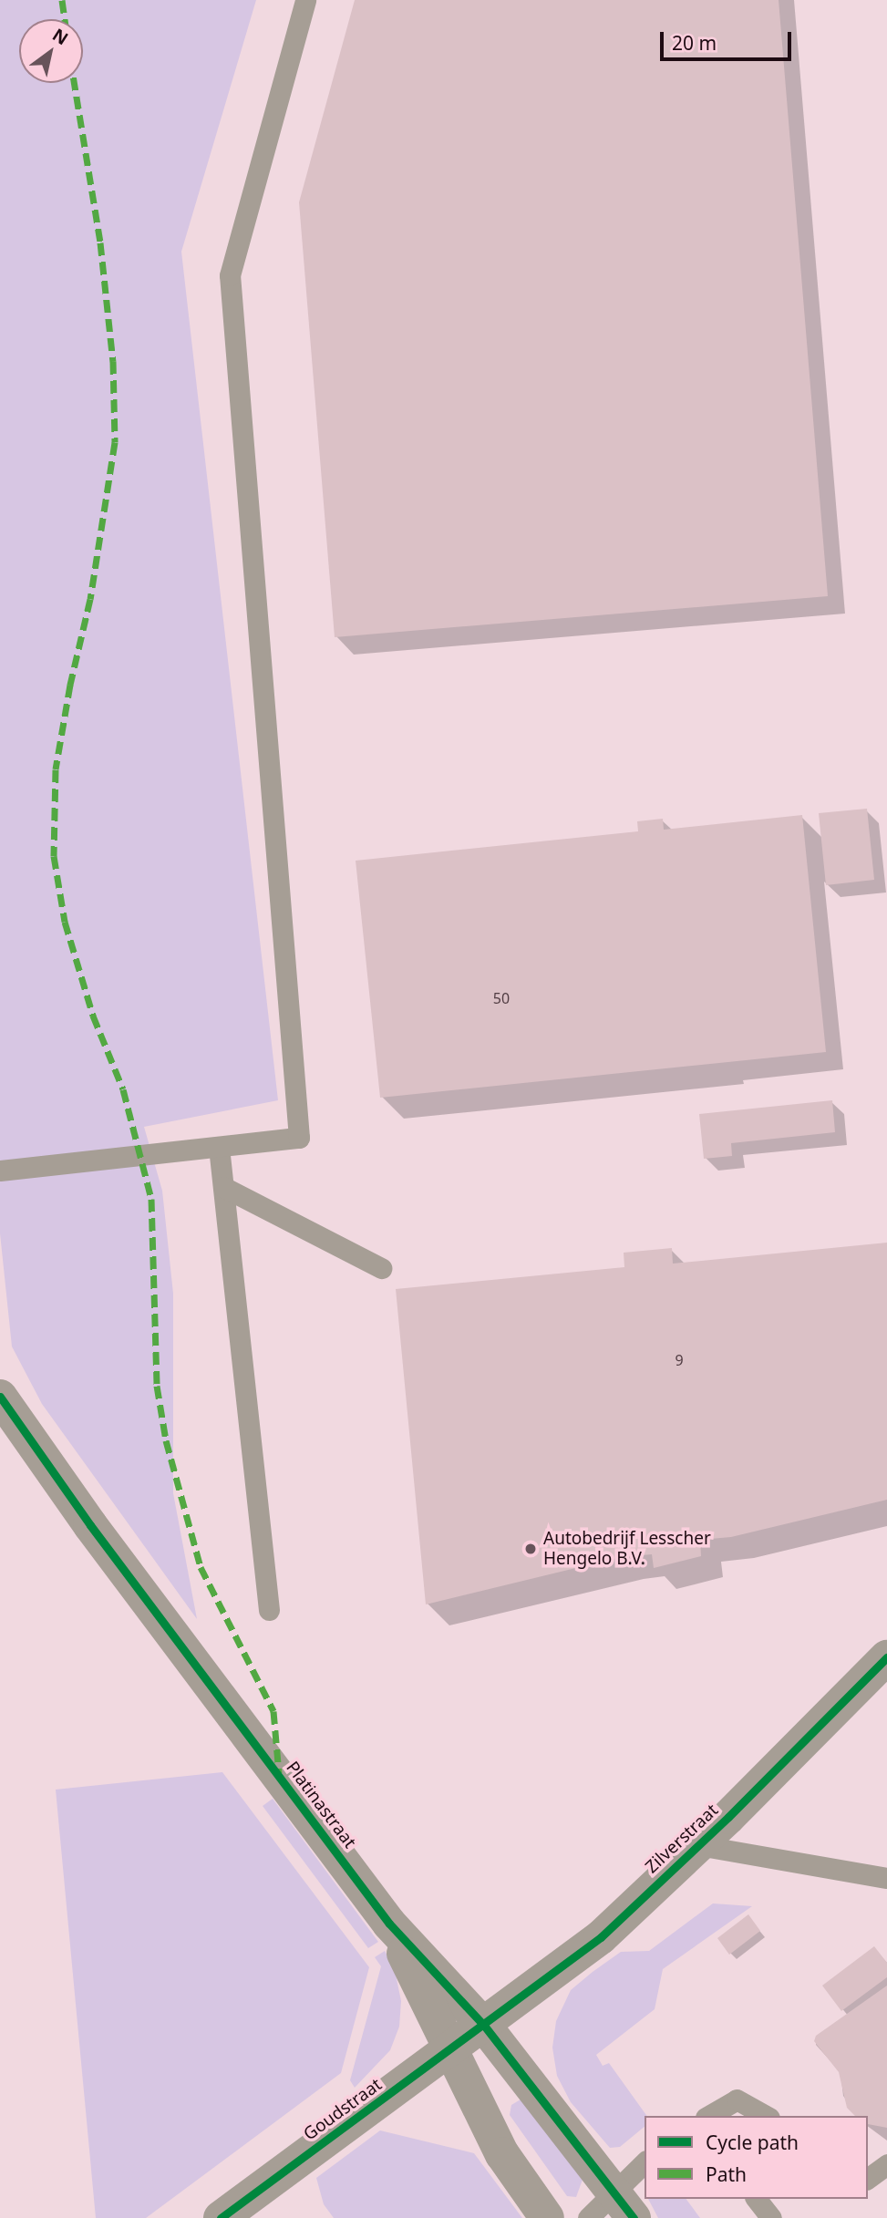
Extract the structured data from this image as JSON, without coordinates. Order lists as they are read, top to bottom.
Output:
{
  "streets": {
    "street": ["Platinastraat", "Zilverstraat", "Goudstraat"]
  },
  "crossings": [
    ["Platinastraat", "Zilverstraat"],
    ["Platinastraat", "Goudstraat"],
    ["Zilverstraat", "Goudstraat"]
  ],
  "places": ["Autobedrijf Lesscher Hengelo B.V."],
  "house_numbers": ["50", "9"],
  "legend": ["Cycle path", "Path"],
  "scale_bar": "20 m",
  "north": "top right"
}
